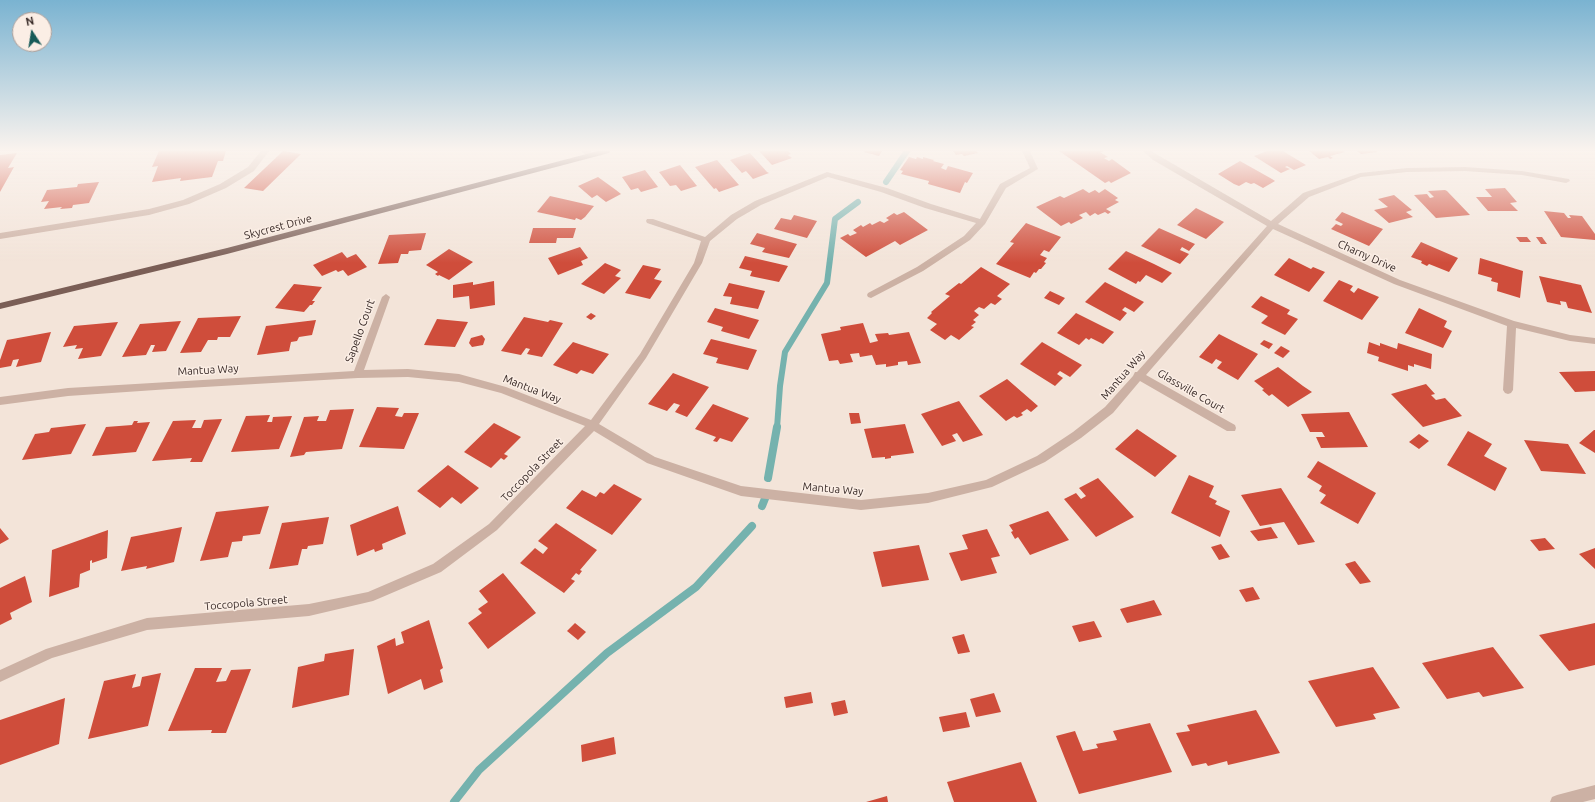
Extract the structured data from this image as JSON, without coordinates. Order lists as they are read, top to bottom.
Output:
{
  "streets": {
    "main road": ["Skycrest Drive"],
    "street": [
      "Charny Drive",
      "Sapello Court",
      "Mantua Way",
      "Glassville Court",
      "Toccopola Street"
    ]
  },
  "crossings": [
    ["Charny Drive", "Mantua Way"],
    ["Sapello Court", "Mantua Way"],
    ["Mantua Way", "Glassville Court"],
    ["Mantua Way", "Toccopola Street"]
  ],
  "north": "top"
}
